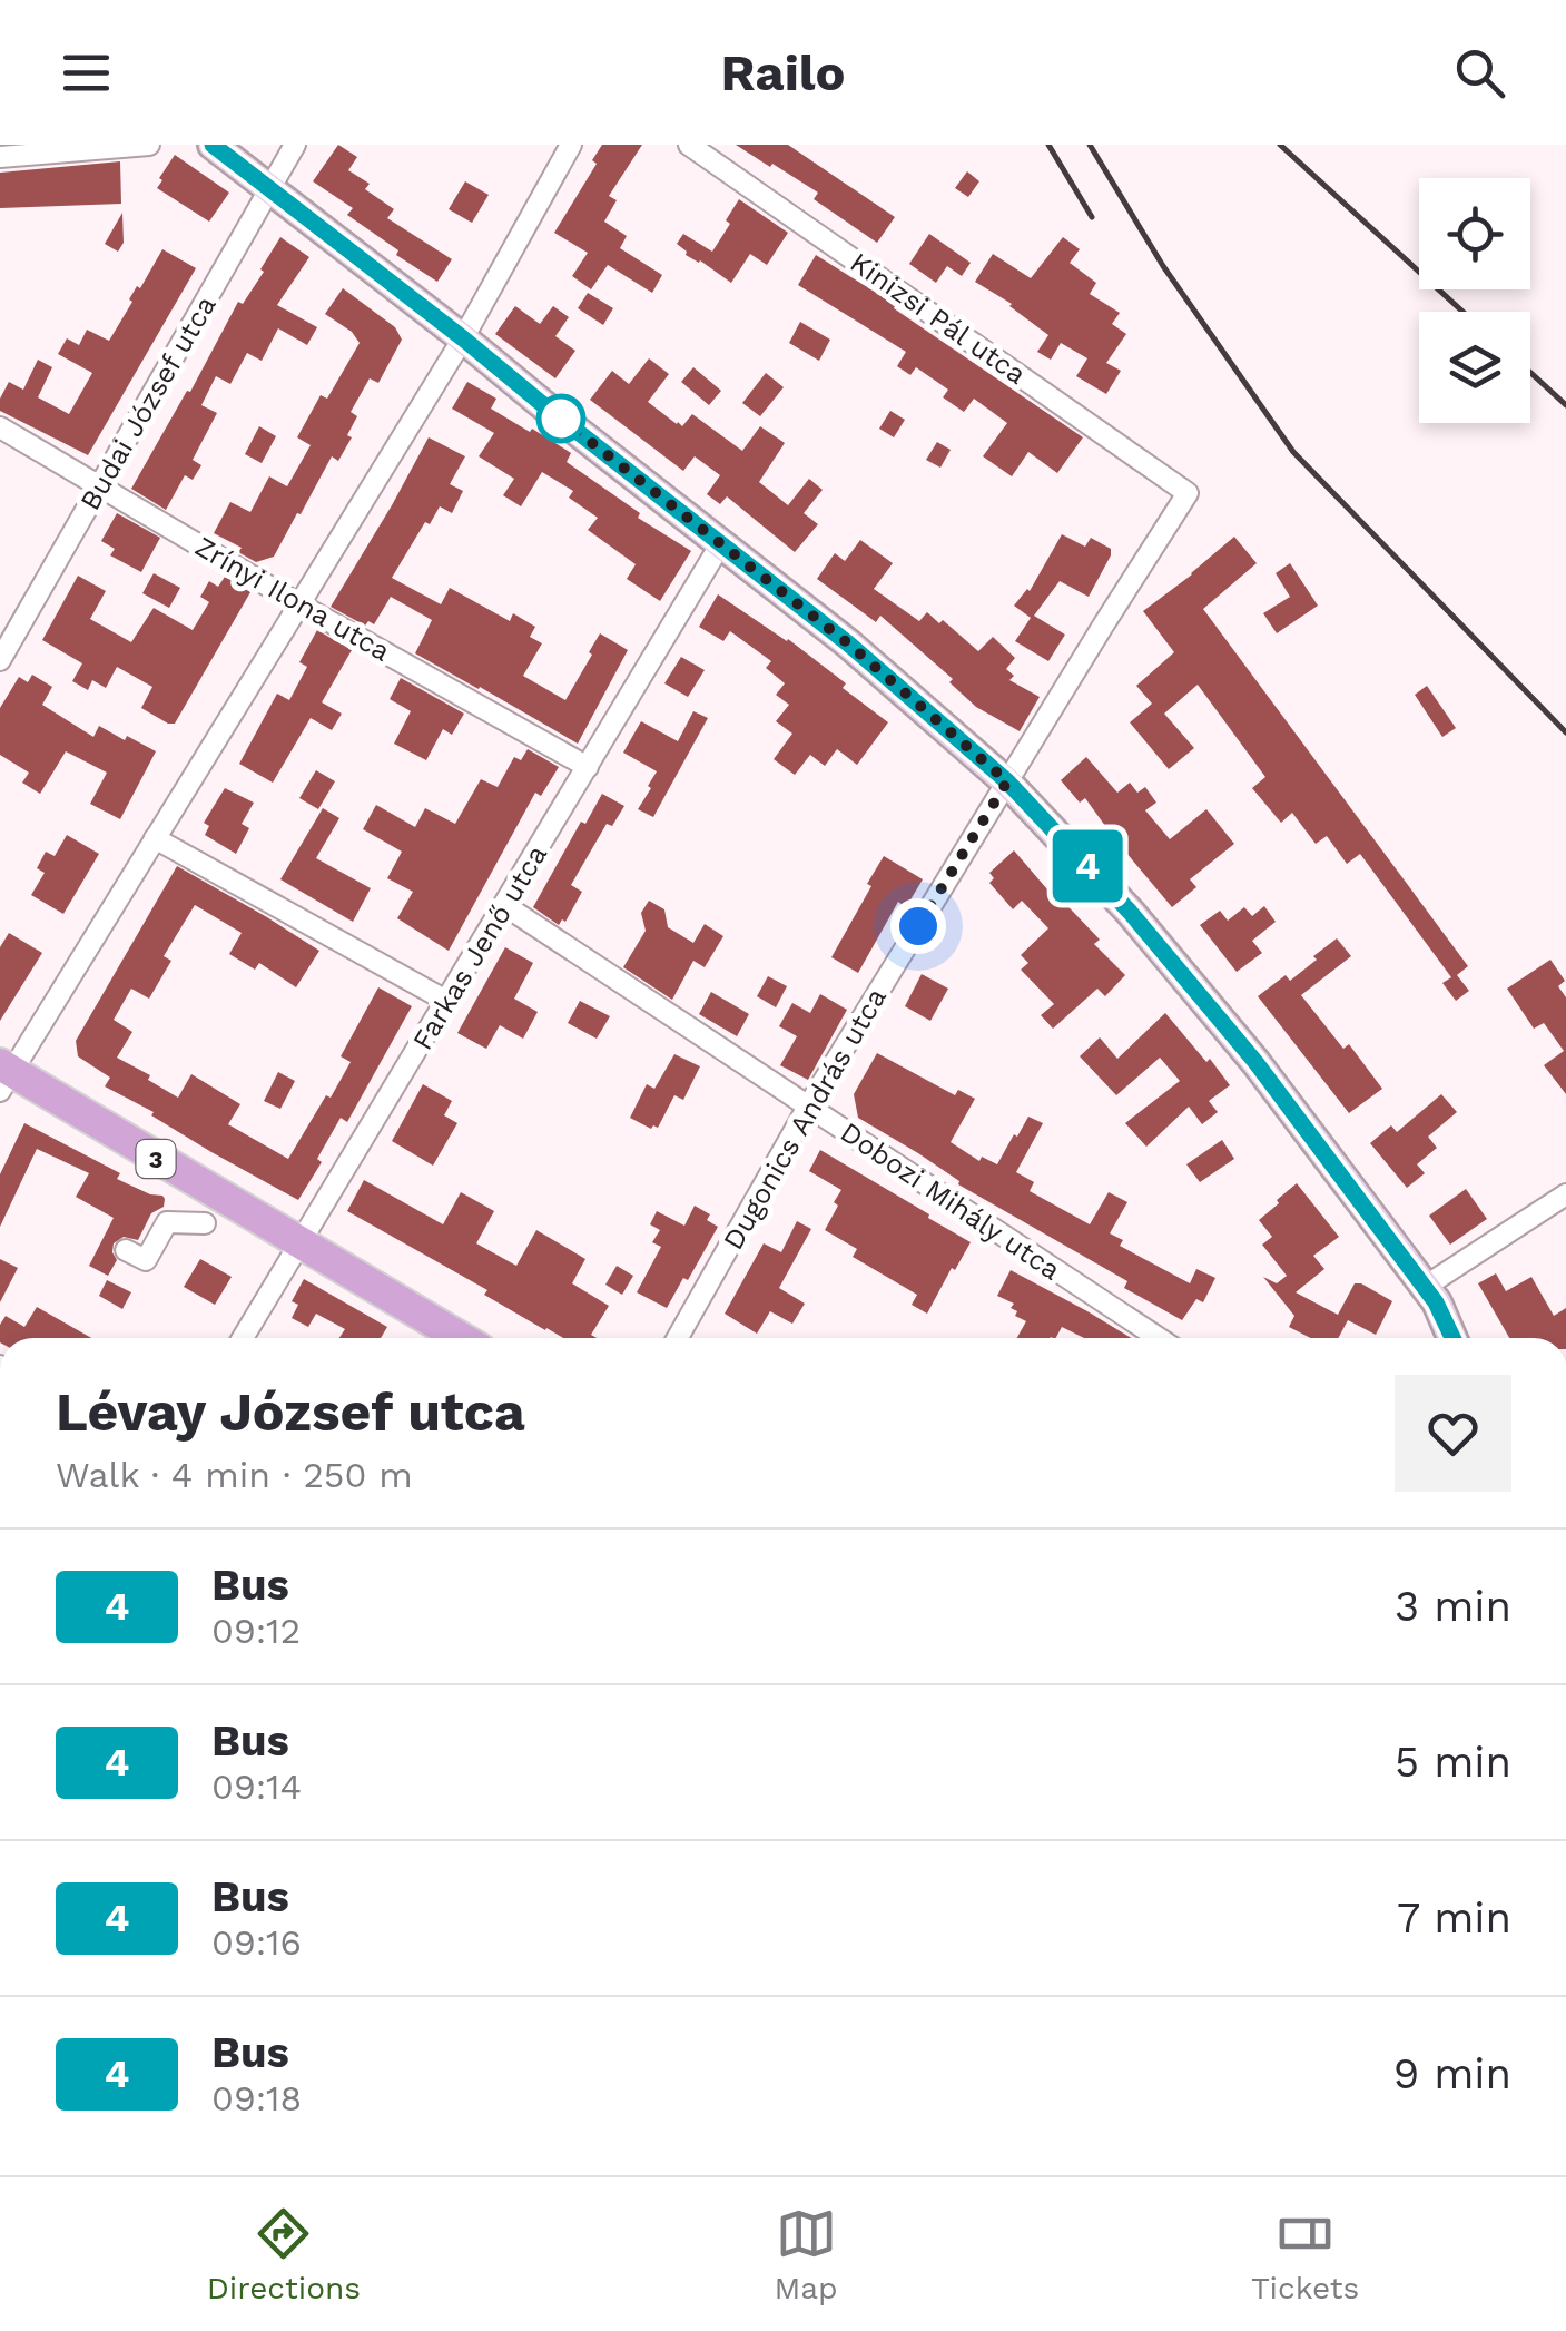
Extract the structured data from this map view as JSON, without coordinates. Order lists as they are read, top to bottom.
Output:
{
  "streets": {
    "main road": ["3"],
    "street": [
      "Kinizsi Pál utca",
      "Budai József utca",
      "Zrínyi Ilona utca",
      "Farkas Jenő utca",
      "Dugonics András utca",
      "Dobozi Mihály utca"
    ]
  },
  "crossings": [
    ["Kinizsi Pál utca", "Dugonics András utca"],
    ["Budai József utca", "Zrínyi Ilona utca"],
    ["Zrínyi Ilona utca", "Farkas Jenő utca"],
    ["Farkas Jenő utca", "3"],
    ["Farkas Jenő utca", "Dobozi Mihály utca"],
    ["Dugonics András utca", "Dobozi Mihály utca"]
  ],
  "lines": ["bus line 4"],
  "page": {
    "header": "Railo",
    "on_map": "4",
    "heading": ["Lévay József utca", "Walk · 4 min · 250 m"],
    "list": [
      {
        "mark": "4",
        "name": "Bus",
        "note": "09:12",
        "value": "3 min"
      },
      {
        "mark": "4",
        "name": "Bus",
        "note": "09:14",
        "value": "5 min"
      },
      {
        "mark": "4",
        "name": "Bus",
        "note": "09:16",
        "value": "7 min"
      },
      {
        "mark": "4",
        "name": "Bus",
        "note": "09:18",
        "value": "9 min"
      }
    ],
    "tabs": ["Directions", "Map", "Tickets"]
  }
}
